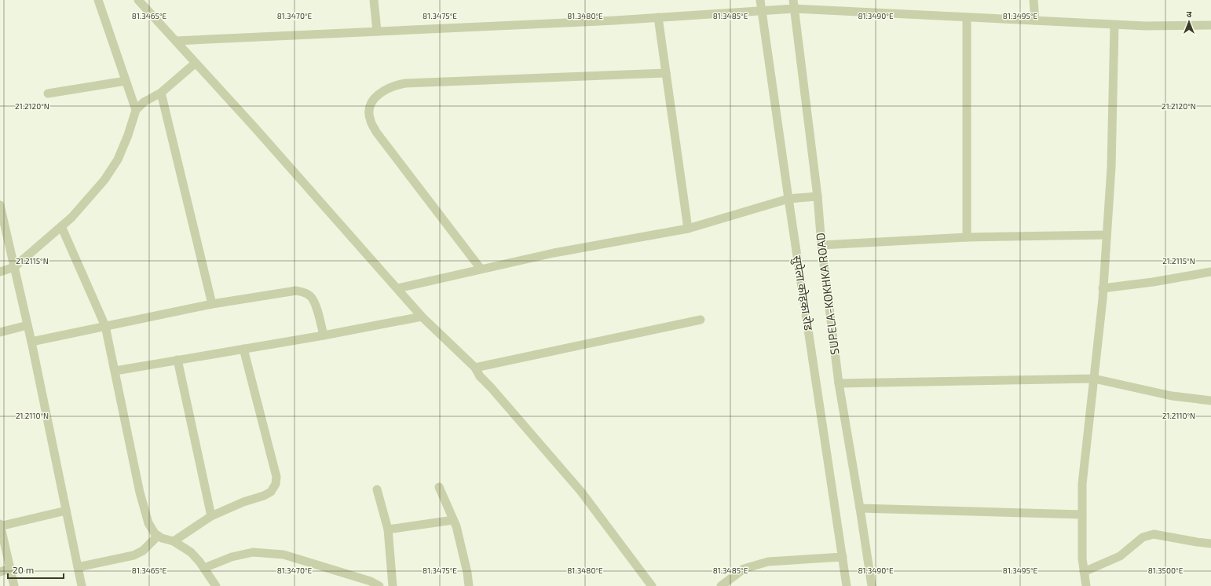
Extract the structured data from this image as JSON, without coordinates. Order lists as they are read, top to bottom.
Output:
{
  "streets": {
    "street": ["सुपेला कोहका रोड", "SUPELA-KOKHKA ROAD"]
  },
  "scale_bar": "20 m",
  "north": "top",
  "coordinates": [
    "81.3465°E",
    "81.3470°E",
    "81.3475°E",
    "81.3480°E",
    "81.3485°E",
    "81.3490°E",
    "81.3495°E",
    "21.2120°N",
    "21.2115°N",
    "21.2110°N",
    "81.3500°E"
  ]
}
